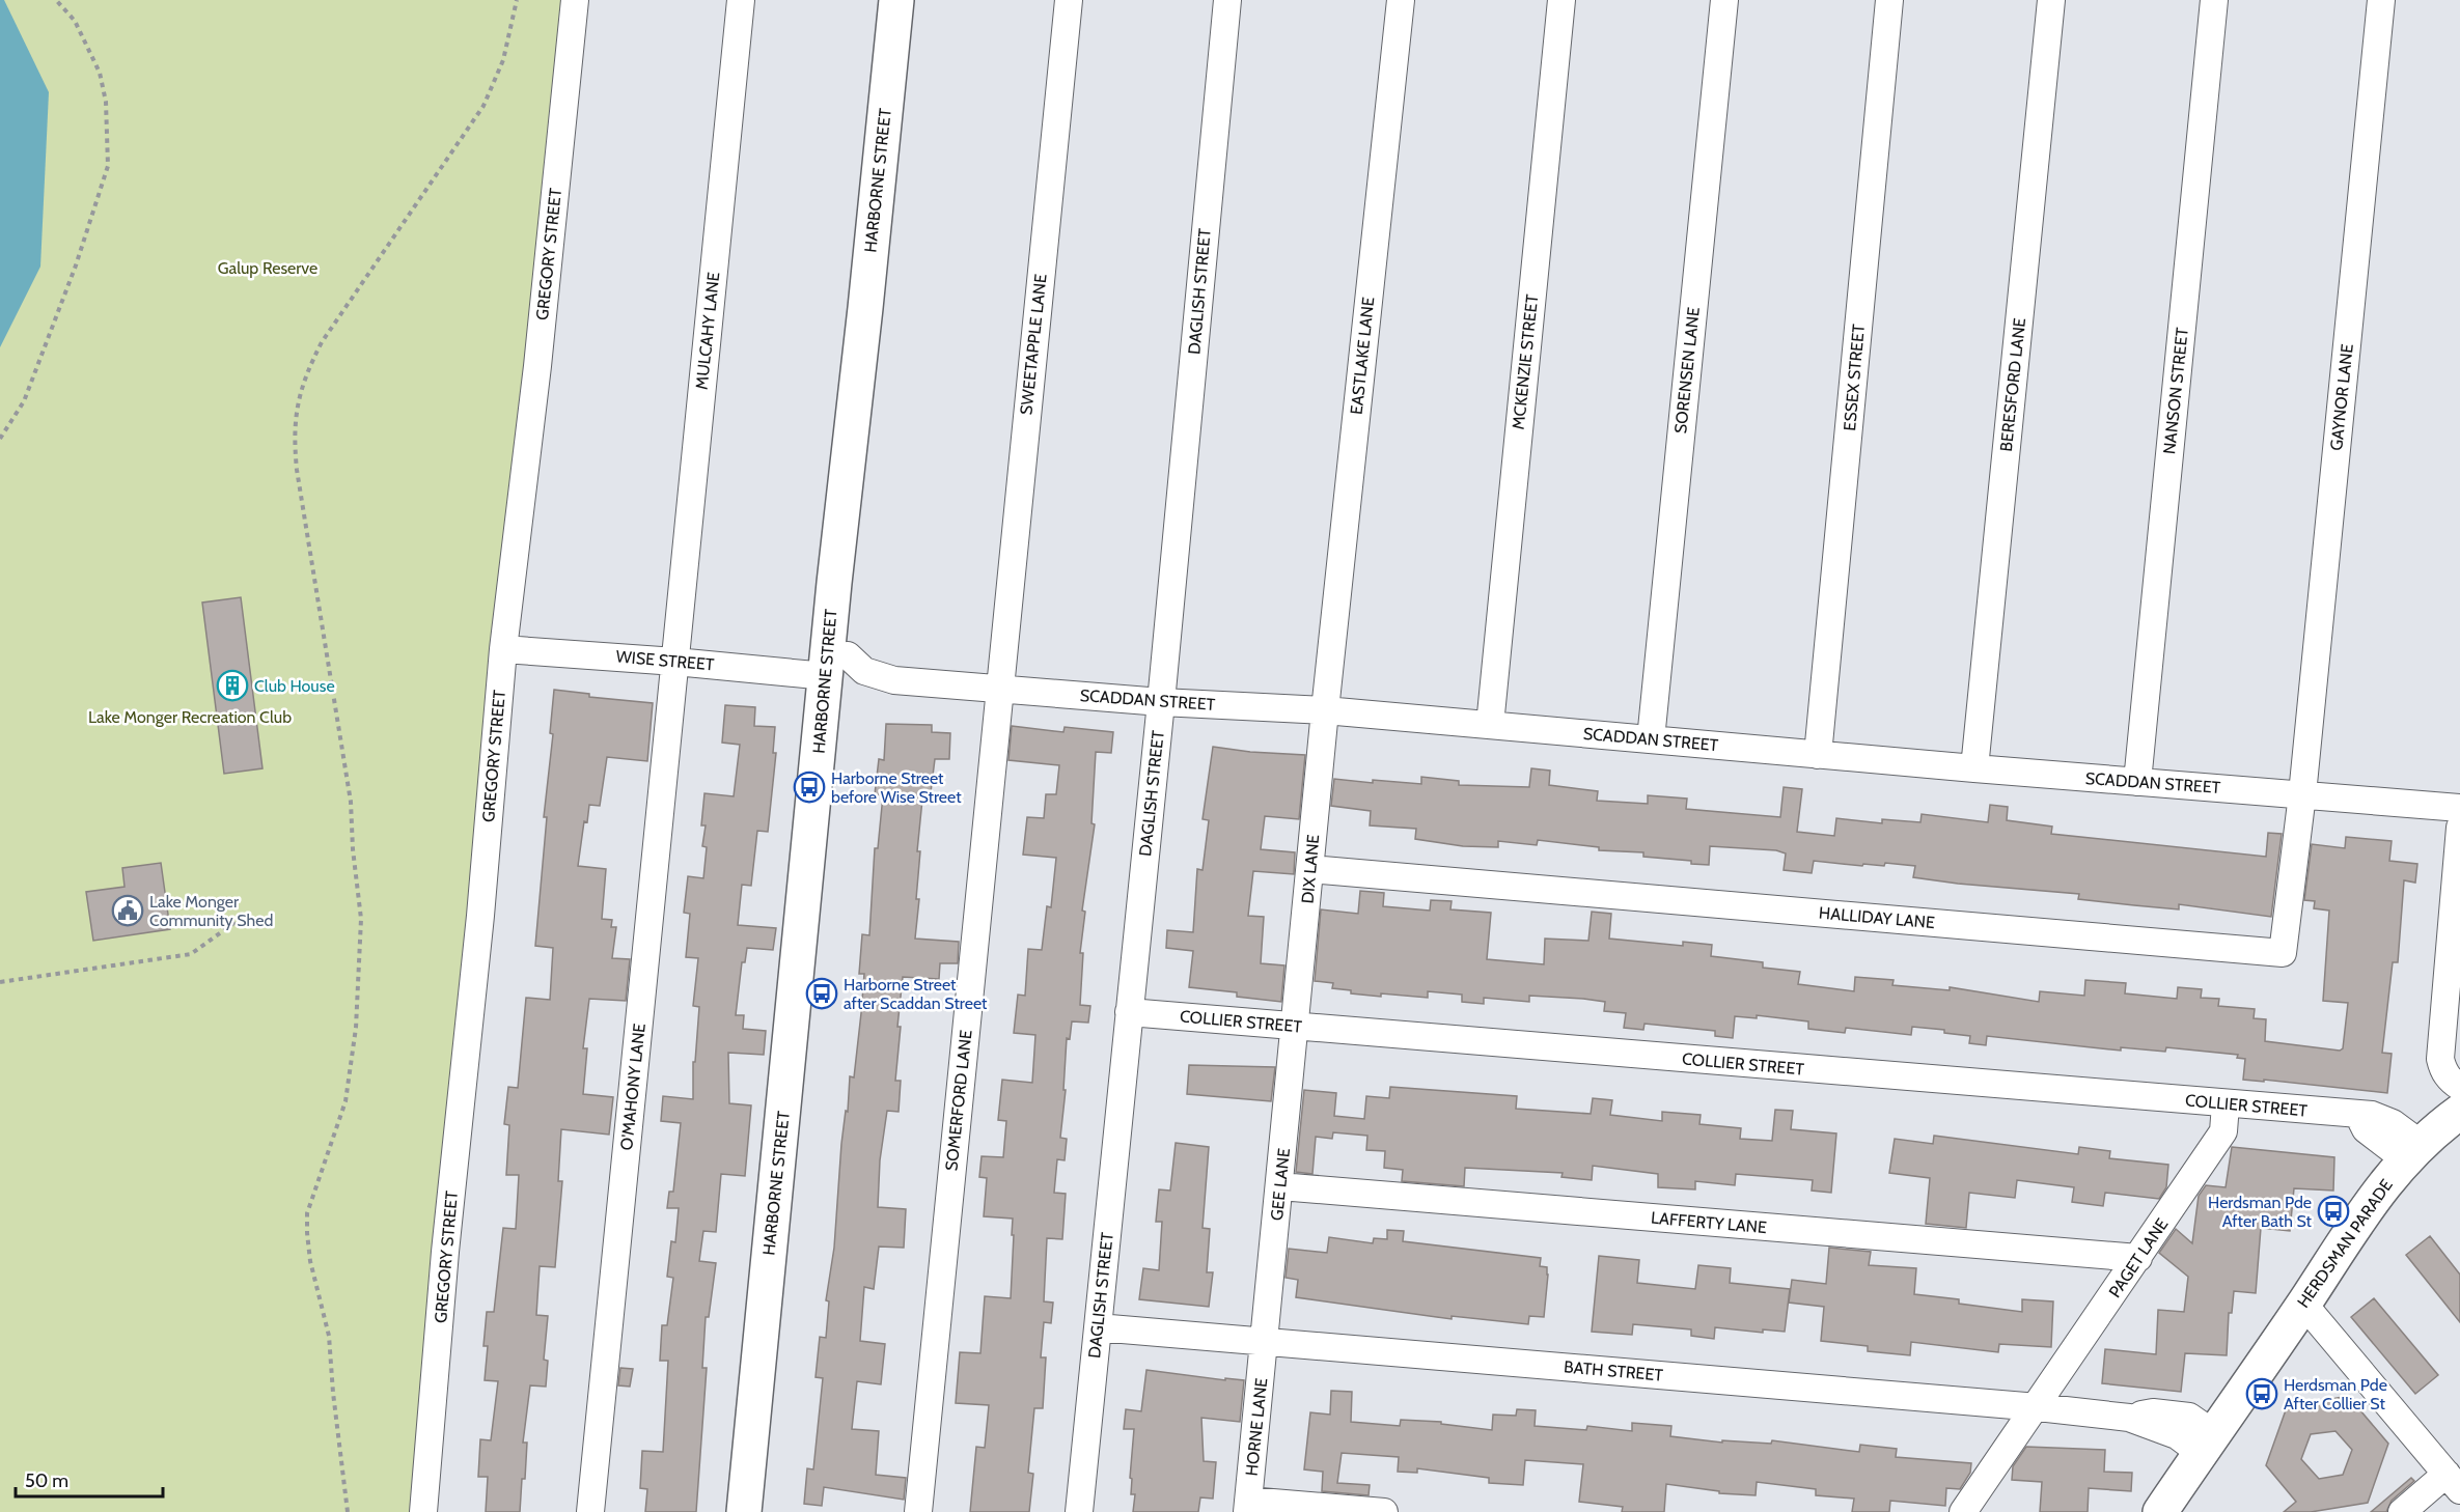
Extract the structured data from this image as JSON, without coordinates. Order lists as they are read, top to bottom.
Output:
{
  "streets": {
    "main road": ["HARBORNE STREET", "HERDSMAN PARADE"],
    "street": [
      "GREGORY STREET",
      "DAGLISH STREET",
      "MULCAHY LANE",
      "SWEETAPPLE LANE",
      "EASTLAKE LANE",
      "MCKENZIE STREET",
      "SORENSEN LANE",
      "ESSEX STREET",
      "BERESFORD LANE",
      "NANSON STREET",
      "GAYNOR LANE",
      "WISE STREET",
      "SCADDAN STREET",
      "DIX LANE",
      "HALLIDAY LANE",
      "COLLIER STREET",
      "O'MAHONY LANE",
      "SOMERFORD LANE",
      "GEE LANE",
      "LAFFERTY LANE",
      "PAGET LANE",
      "BATH STREET",
      "HORNE LANE"
    ]
  },
  "crossings": [
    ["HARBORNE STREET", "WISE STREET"],
    ["HARBORNE STREET", "SCADDAN STREET"],
    ["GREGORY STREET", "WISE STREET"],
    ["DAGLISH STREET", "SCADDAN STREET"],
    ["DAGLISH STREET", "COLLIER STREET"],
    ["DAGLISH STREET", "BATH STREET"],
    ["MULCAHY LANE", "WISE STREET"],
    ["MULCAHY LANE", "O'MAHONY LANE"],
    ["SWEETAPPLE LANE", "SCADDAN STREET"],
    ["SWEETAPPLE LANE", "SOMERFORD LANE"],
    ["EASTLAKE LANE", "SCADDAN STREET"],
    ["EASTLAKE LANE", "DIX LANE"],
    ["MCKENZIE STREET", "SCADDAN STREET"],
    ["SORENSEN LANE", "SCADDAN STREET"],
    ["ESSEX STREET", "SCADDAN STREET"],
    ["BERESFORD LANE", "SCADDAN STREET"],
    ["NANSON STREET", "SCADDAN STREET"],
    ["GAYNOR LANE", "SCADDAN STREET"],
    ["GAYNOR LANE", "HALLIDAY LANE"],
    ["WISE STREET", "SCADDAN STREET"],
    ["WISE STREET", "O'MAHONY LANE"],
    ["SCADDAN STREET", "DIX LANE"],
    ["SCADDAN STREET", "HALLIDAY LANE"],
    ["SCADDAN STREET", "SOMERFORD LANE"],
    ["DIX LANE", "HALLIDAY LANE"],
    ["DIX LANE", "COLLIER STREET"],
    ["DIX LANE", "GEE LANE"],
    ["COLLIER STREET", "GEE LANE"],
    ["COLLIER STREET", "HERDSMAN PARADE"],
    ["COLLIER STREET", "PAGET LANE"],
    ["GEE LANE", "LAFFERTY LANE"],
    ["GEE LANE", "BATH STREET"],
    ["GEE LANE", "HORNE LANE"],
    ["LAFFERTY LANE", "PAGET LANE"],
    ["HERDSMAN PARADE", "BATH STREET"],
    ["PAGET LANE", "BATH STREET"],
    ["BATH STREET", "HORNE LANE"]
  ],
  "parks": ["Galup Reserve", "Lake Monger Recreation Club"],
  "places": {
    "building": ["Club House"],
    "bus stop": [
      "Harborne Street before Wise Street",
      "Harborne Street after Scaddan Street",
      "Herdsman Pde After Bath St",
      "Herdsman Pde After Collier St"
    ],
    "public building": ["Lake Monger Community Shed"]
  },
  "scale_bar": "50 m"
}
